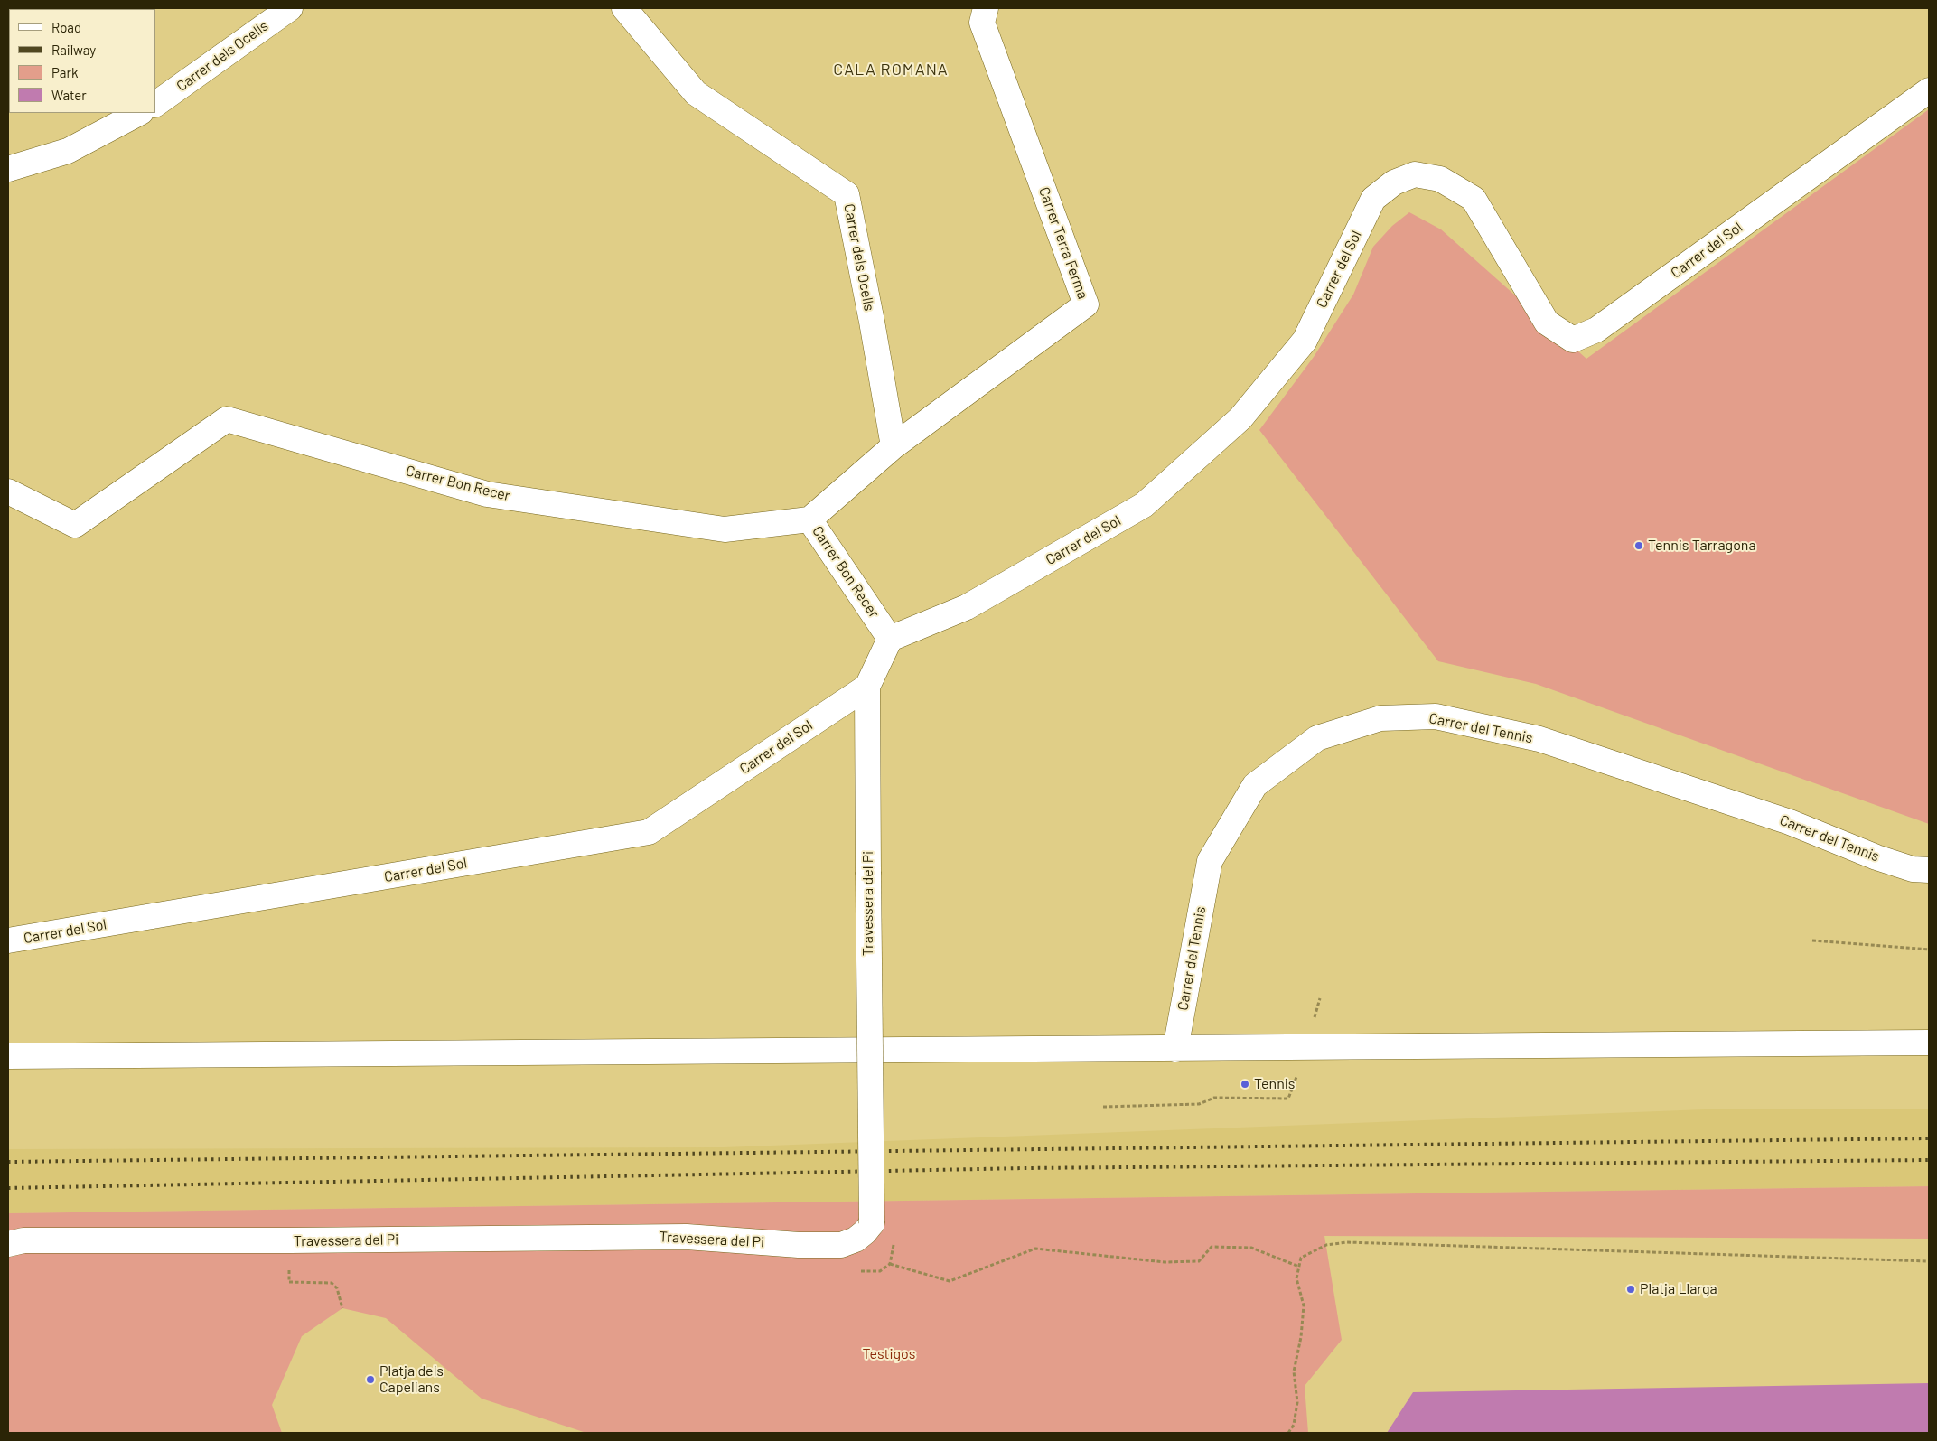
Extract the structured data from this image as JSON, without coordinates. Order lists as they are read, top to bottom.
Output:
{
  "streets": {
    "street": [
      "Carrer dels Ocells",
      "Carrer Terra Ferma",
      "Carrer del Sol",
      "Carrer Bon Recer",
      "Carrer del Tennis",
      "Travessera del Pi"
    ]
  },
  "crossings": [
    ["Carrer dels Ocells", "Carrer Terra Ferma"],
    ["Carrer del Sol", "Carrer Bon Recer"],
    ["Carrer del Sol", "Travessera del Pi"]
  ],
  "districts": ["CALA ROMANA"],
  "parks": ["Testigos"],
  "places": [
    "Tennis Tarragona",
    "Tennis",
    "Platja Llarga",
    "Platja dels Capellans"
  ],
  "legend": [
    "Road",
    "Railway",
    "Park",
    "Water"
  ]
}
